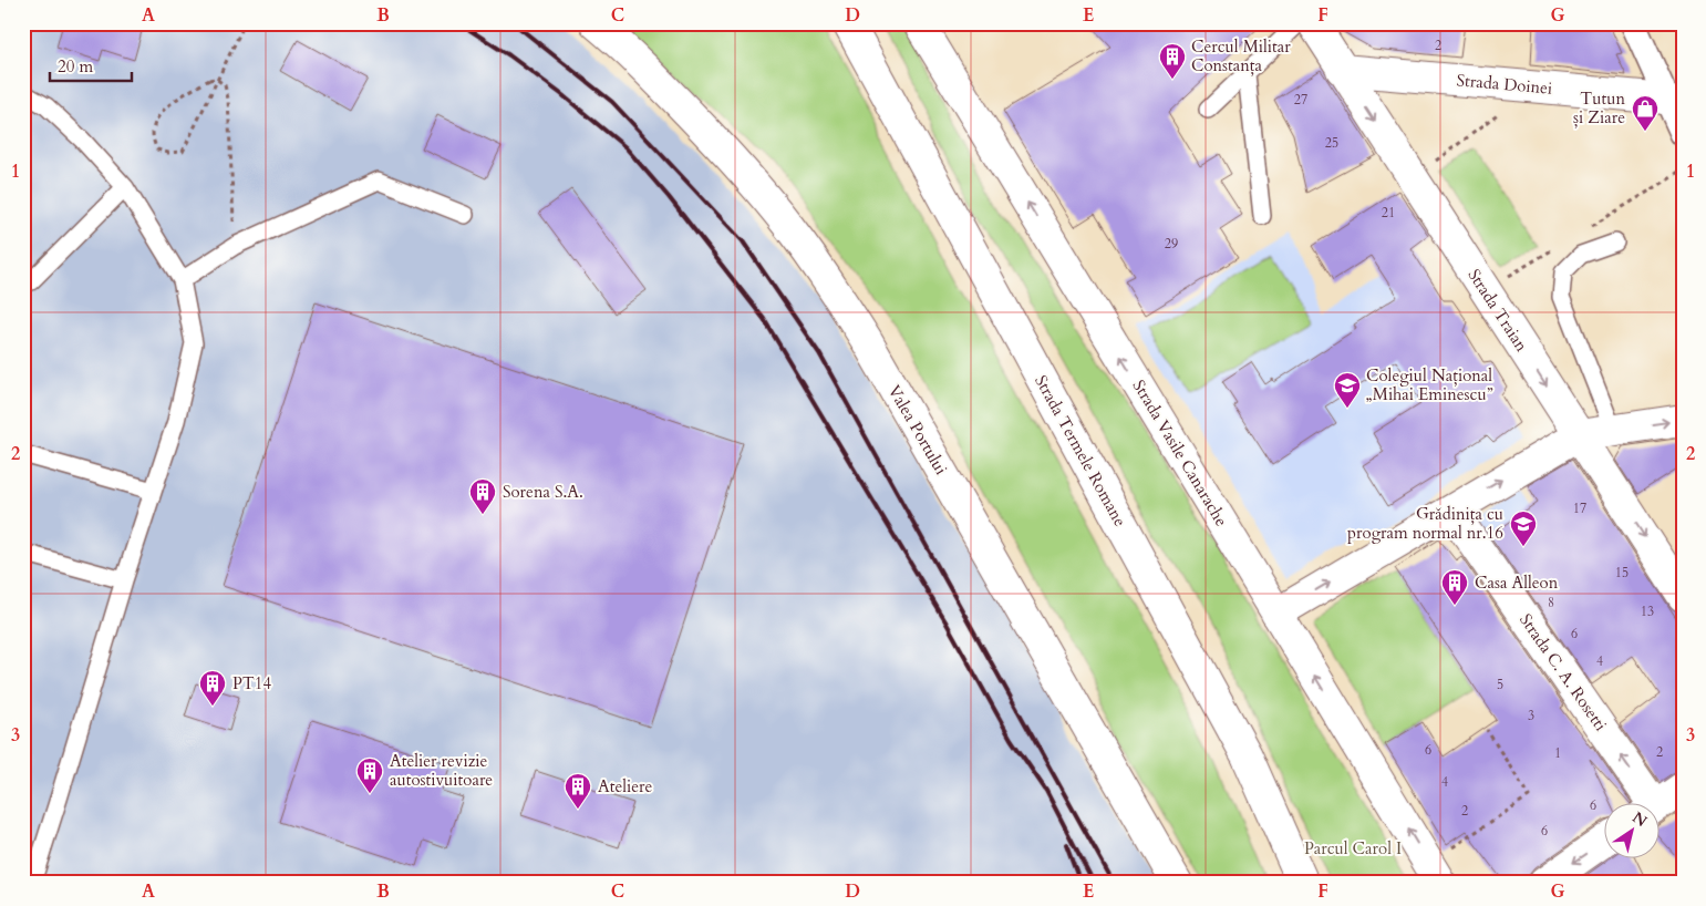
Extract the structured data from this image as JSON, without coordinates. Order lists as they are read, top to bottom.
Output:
{
  "streets": {
    "street": [
      "Strada Doinei",
      "Strada Traian",
      "Valea Portului",
      "Strada Termele Romane",
      "Strada Vasile Canarache",
      "Strada C. A. Rosetti"
    ]
  },
  "crossings": [
    ["Strada Doinei", "Strada Traian"]
  ],
  "one_way": ["Strada Traian", "Strada Vasile Canarache", "Strada C. A. Rosetti"],
  "parks": ["Parcul Carol I"],
  "places": {
    "building": [
      "Cercul Militar Constanța",
      "Sorena S.A.",
      "Casa Alleon",
      "PT14",
      "Atelier revizie autostivuitoare",
      "Ateliere"
    ],
    "shop": ["Tutun și Ziare"],
    "school or university": ["Colegiul Național „Mihai Eminescu”", "Grădinița cu program normal nr.16"]
  },
  "house_numbers": [
    "2",
    "27",
    "25",
    "21",
    "29",
    "17",
    "15",
    "8",
    "13",
    "6",
    "4",
    "5",
    "3",
    "6",
    "2",
    "1",
    "4",
    "6",
    "2",
    "6"
  ],
  "scale_bar": "20 m",
  "north": "top right",
  "grid": {
    "columns": [
      "A",
      "B",
      "C",
      "D",
      "E",
      "F",
      "G"
    ],
    "rows": ["1", "2", "3"]
  }
}
